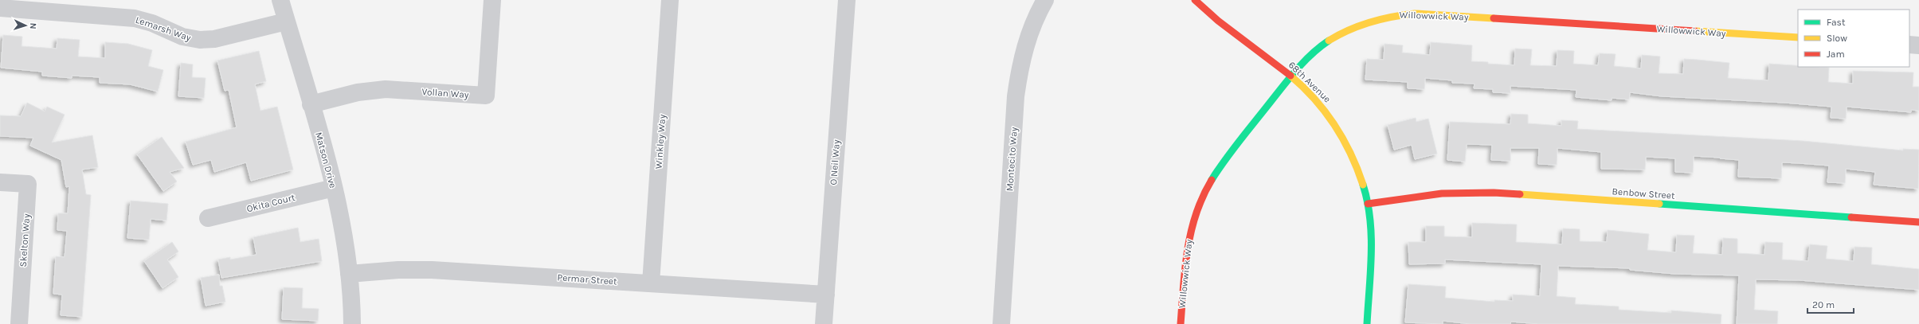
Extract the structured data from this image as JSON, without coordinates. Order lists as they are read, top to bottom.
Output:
{
  "streets": {
    "street": [
      "Willowwick Way",
      "Lemarsh Way",
      "68th Avenue",
      "Vollan Way",
      "Winkley Way",
      "Montecito Way",
      "Matson Drive",
      "O Neil Way",
      "Benbow Street",
      "Okita Court",
      "Skelton Way",
      "Permar Street"
    ]
  },
  "crossings": [
    ["Willowwick Way", "68th Avenue"],
    ["Lemarsh Way", "Matson Drive"],
    ["68th Avenue", "Benbow Street"],
    ["Vollan Way", "Matson Drive"],
    ["Winkley Way", "Permar Street"],
    ["Matson Drive", "Okita Court"],
    ["Matson Drive", "Permar Street"],
    ["O Neil Way", "Permar Street"]
  ],
  "legend": ["Fast", "Slow", "Jam"],
  "scale_bar": "20 m",
  "north": "right"
}
